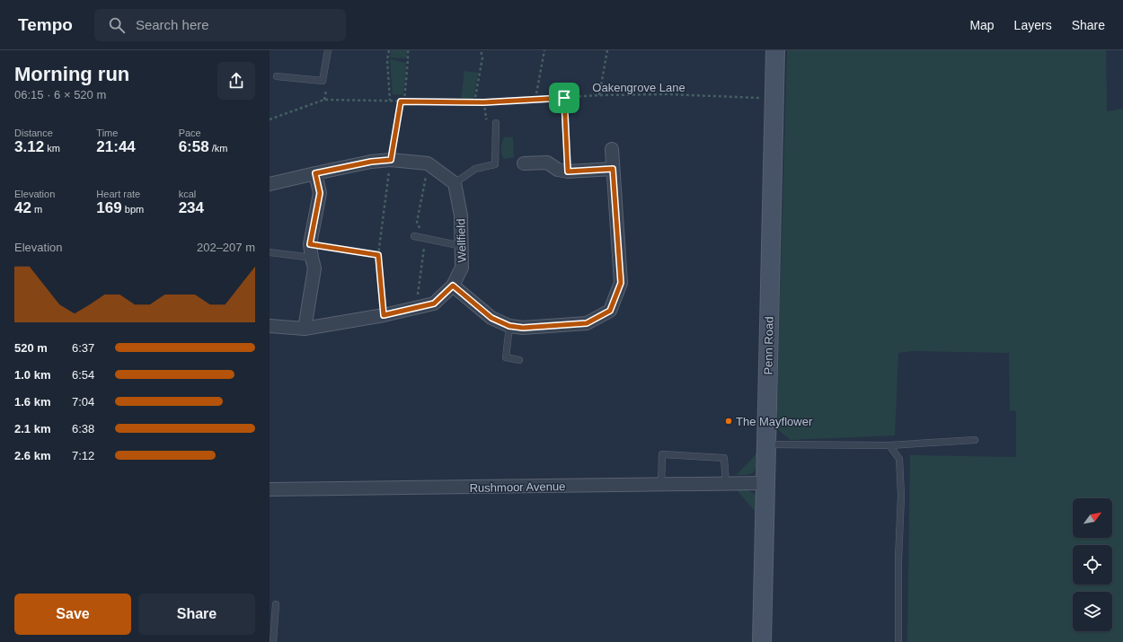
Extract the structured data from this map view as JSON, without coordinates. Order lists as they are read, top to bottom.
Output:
{
  "streets": {
    "main road": ["Penn Road"],
    "street": ["Wellfield", "Rushmoor Avenue"],
    "path": ["Oakengrove Lane"]
  },
  "crossings": [
    ["Oakengrove Lane", "Penn Road"],
    ["Penn Road", "Rushmoor Avenue"]
  ],
  "places": ["The Mayflower"],
  "north": "top right",
  "page": {
    "header": "Tempo",
    "search": "Search here",
    "nav": ["Map", "Layers", "Share"],
    "heading": ["Morning run", "06:15 · 6 × 520 m"],
    "stats": [
      ["Distance", "3.12 km"],
      ["Time", "21:44"],
      ["Pace", "6:58 /km"],
      ["Elevation", "42 m"],
      ["Heart rate", "169 bpm"],
      ["kcal", "234"]
    ],
    "chart": ["Elevation", "202–207 m"],
    "list": [
      {
        "name": "520 m",
        "note": "6:37"
      },
      {
        "name": "1.0 km",
        "note": "6:54"
      },
      {
        "name": "1.6 km",
        "note": "7:04"
      },
      {
        "name": "2.1 km",
        "note": "6:38"
      },
      {
        "name": "2.6 km",
        "note": "7:12"
      }
    ],
    "buttons": ["Save", "Share"]
  }
}
